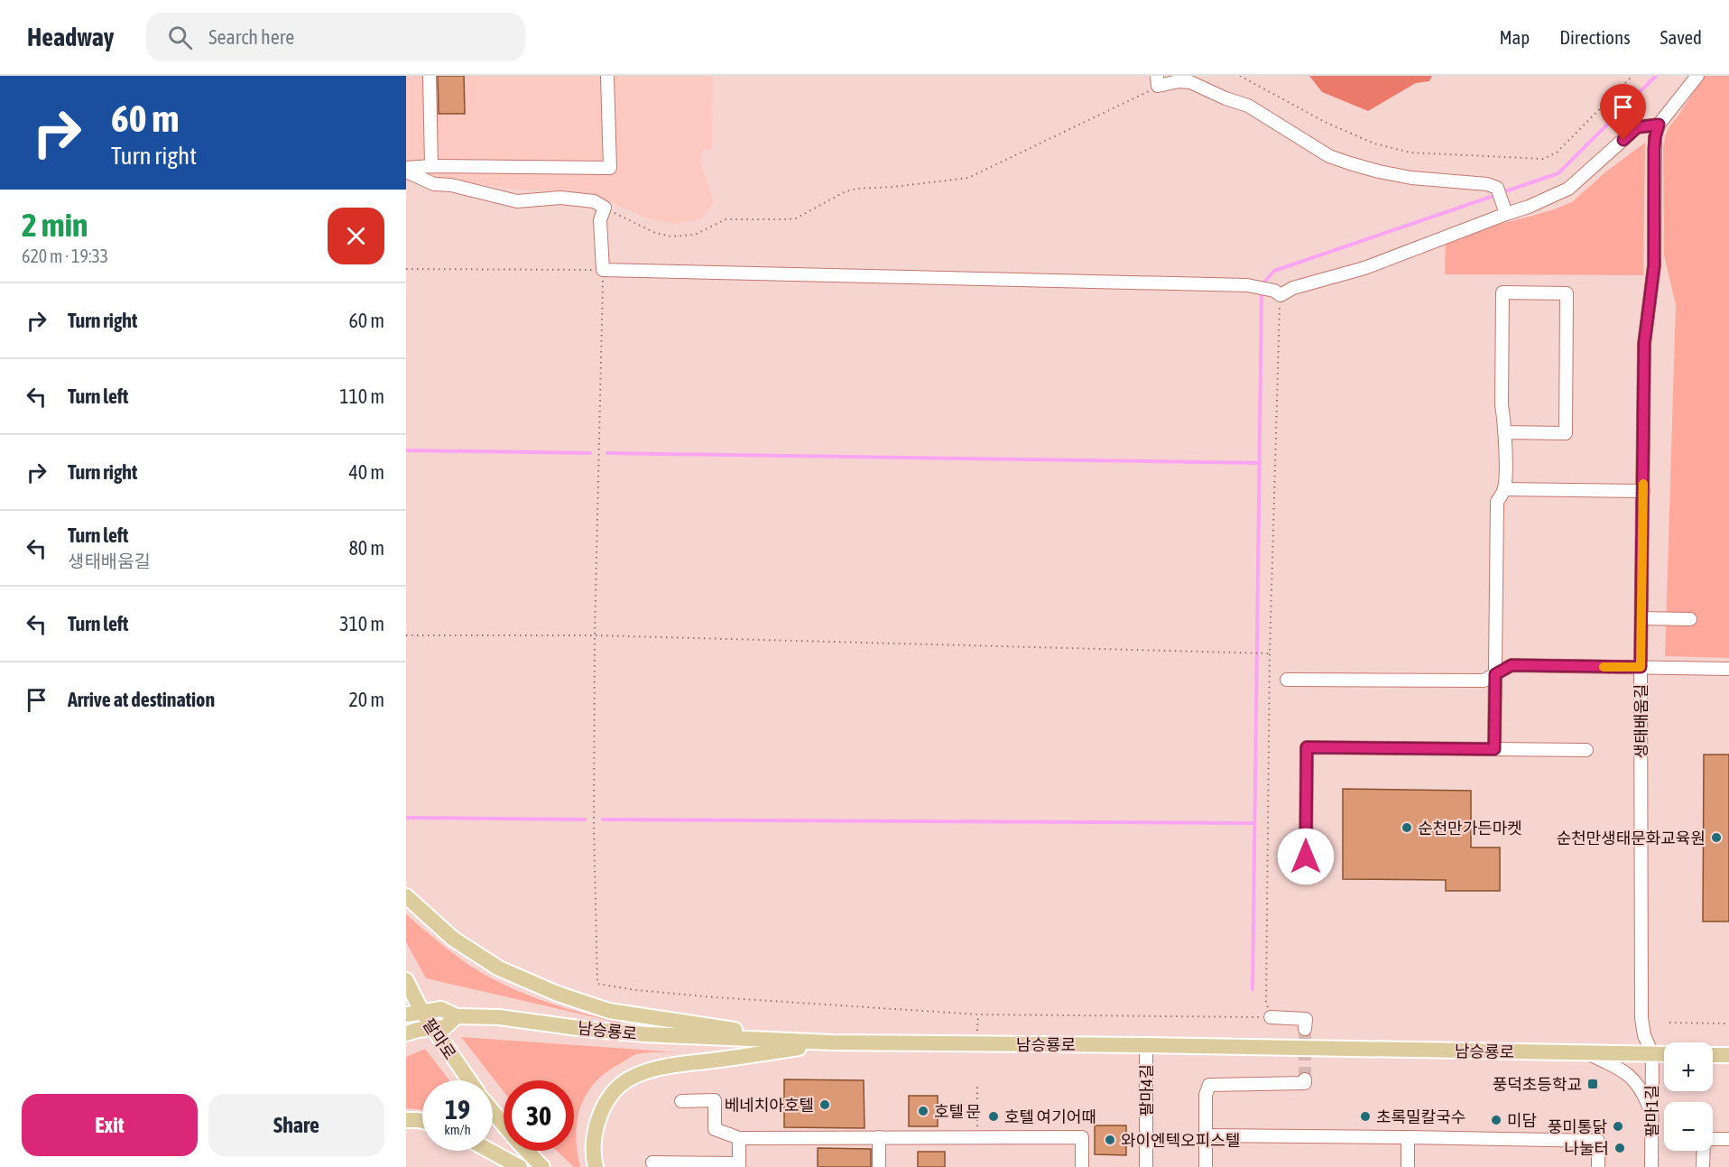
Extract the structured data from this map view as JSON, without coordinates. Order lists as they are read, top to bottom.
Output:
{
  "streets": {
    "main road": ["남승룡로", "팔마로"],
    "street": ["생태배움길", "팔마4길", "팔마1길"]
  },
  "crossings": [
    ["생태배움길", "남승룡로"],
    ["생태배움길", "팔마1길"],
    ["남승룡로", "팔마로"],
    ["남승룡로", "팔마4길"],
    ["남승룡로", "팔마1길"]
  ],
  "places": {
    "other": [
      "순천만가든마켓",
      "순천만생태문화교육원",
      "베네치아호텔",
      "호텔 문",
      "호텔 여기어때",
      "초록밀칼국수",
      "미담",
      "풍미통닭",
      "와이엔텍오피스텔",
      "나눌터"
    ],
    "transit": ["풍덕초등학교"]
  },
  "page": {
    "header": "Headway",
    "search": "Search here",
    "nav": ["Map", "Directions", "Saved"],
    "turn": ["60 m", "Turn right"],
    "heading": ["2 min", "620 m · 19:33"],
    "list": [
      {
        "name": "Turn right",
        "value": "60 m"
      },
      {
        "name": "Turn left",
        "value": "110 m"
      },
      {
        "name": "Turn right",
        "value": "40 m"
      },
      {
        "name": "Turn left",
        "note": "생태배움길",
        "value": "80 m"
      },
      {
        "name": "Turn left",
        "value": "310 m"
      },
      {
        "name": "Arrive at destination",
        "value": "20 m"
      }
    ],
    "map_buttons": ["+", "−"],
    "speed": "19 km/h",
    "limit": "30",
    "buttons": ["Exit", "Share"]
  }
}
